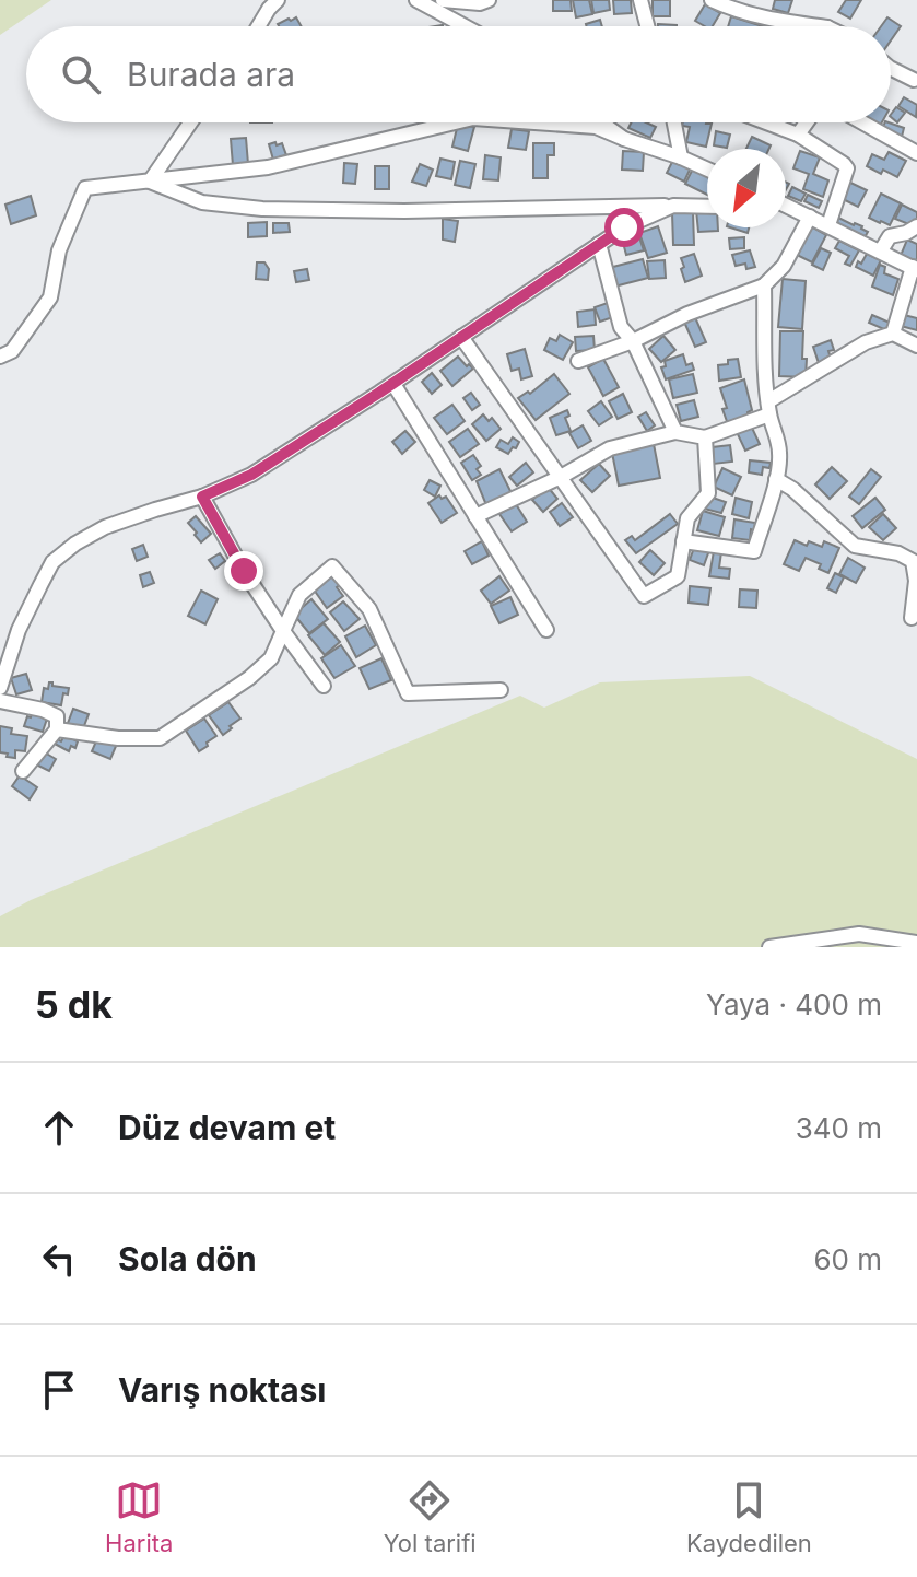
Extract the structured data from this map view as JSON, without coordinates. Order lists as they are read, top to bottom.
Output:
{
  "north": "bottom left",
  "page": {
    "search": "Burada ara",
    "heading": ["5 dk", "Yaya · 400 m"],
    "list": [
      ["Düz devam et", "340 m"],
      ["Sola dön", "60 m"],
      "Varış noktası"
    ],
    "nav": ["Harita", "Yol tarifi", "Kaydedilen"]
  }
}
